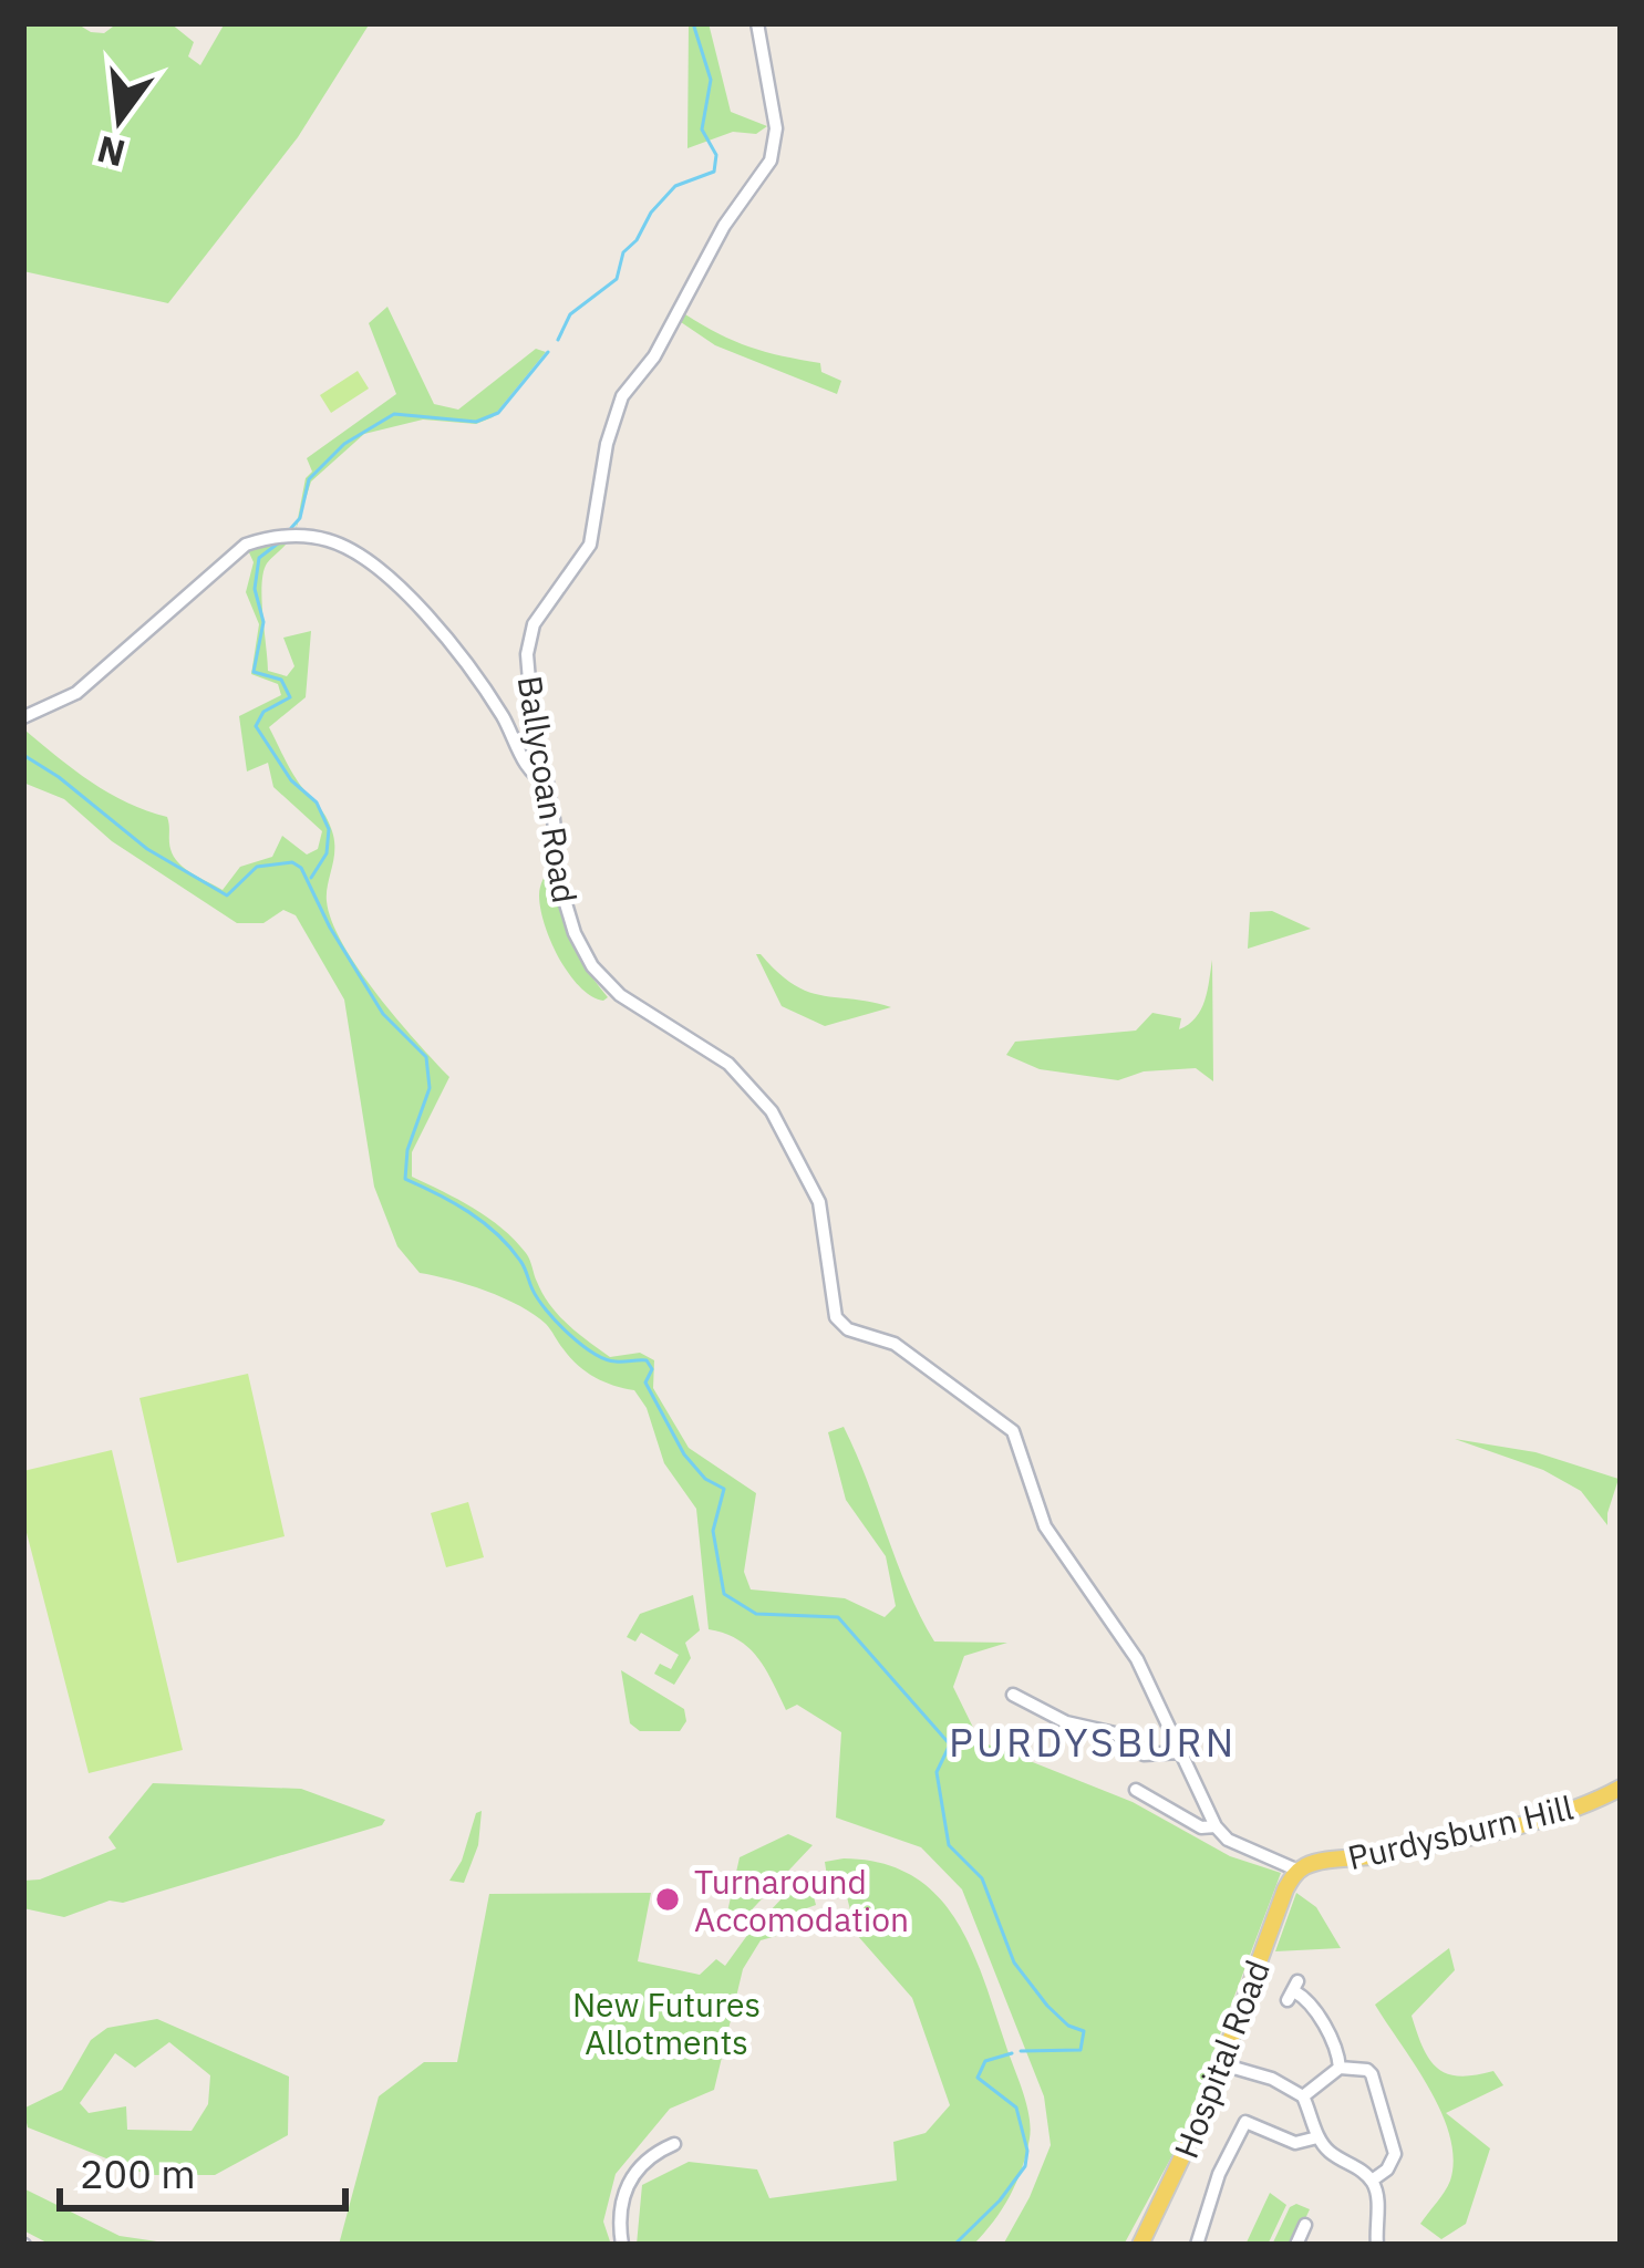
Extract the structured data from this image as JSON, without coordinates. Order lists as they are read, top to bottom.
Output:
{
  "streets": {
    "main road": ["Purdysburn Hill", "Hospital Road"],
    "street": ["Ballycoan Road"]
  },
  "crossings": [
    ["Purdysburn Hill", "Hospital Road"]
  ],
  "districts": ["PURDYSBURN"],
  "parks": ["New Futures Allotments"],
  "places": ["Turnaround Accomodation"],
  "scale_bar": "200 m",
  "north": "bottom"
}
